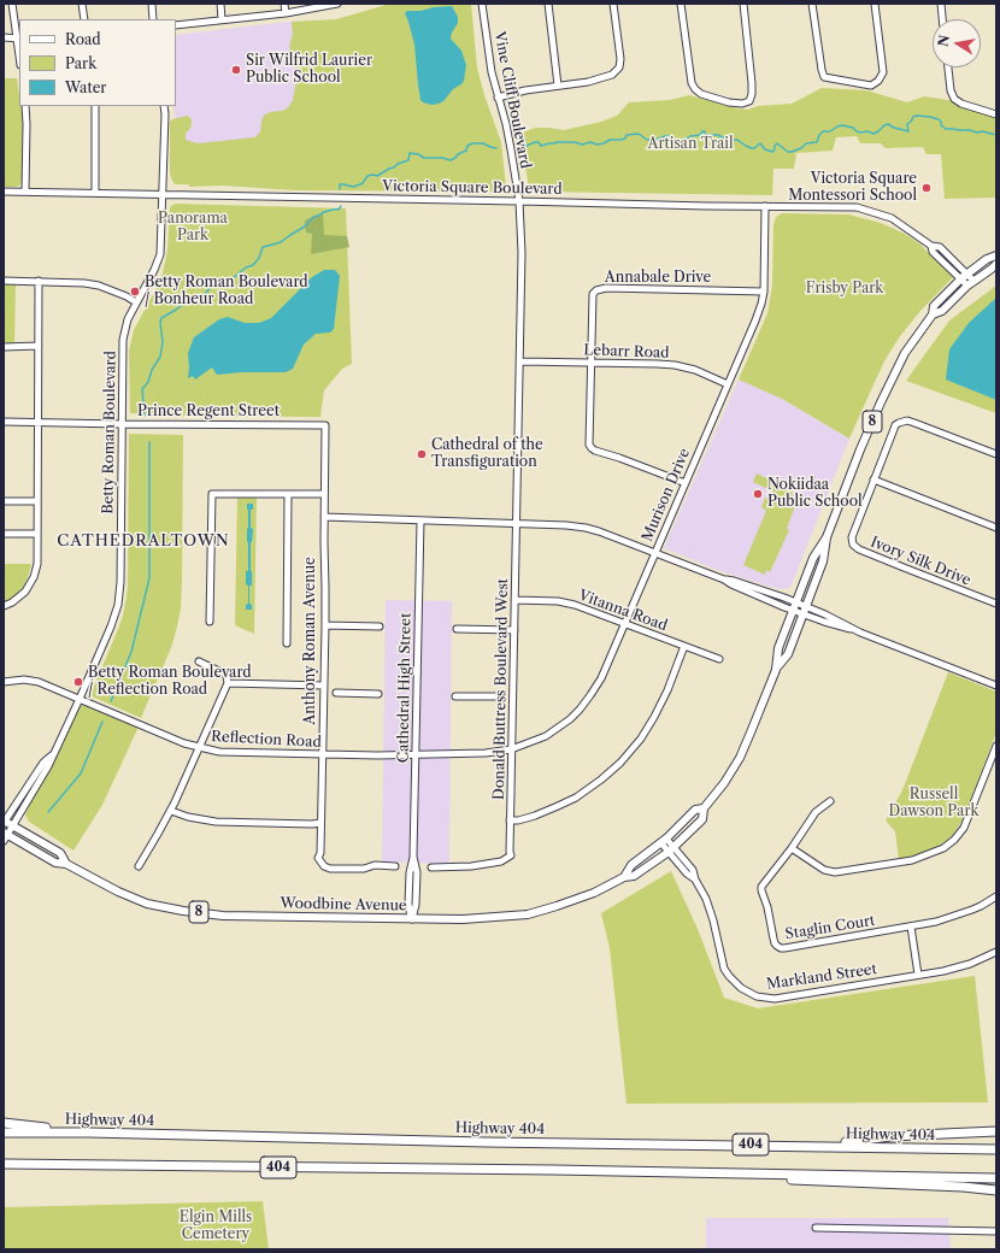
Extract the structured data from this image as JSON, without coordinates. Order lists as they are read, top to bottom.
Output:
{
  "streets": {
    "highway": ["Highway 404", "404"],
    "main road": ["8", "Woodbine Avenue"],
    "street": [
      "Vine Cliff Boulevard",
      "Victoria Square Boulevard",
      "Annabale Drive",
      "Lebarr Road",
      "Prince Regent Street",
      "Betty Roman Boulevard",
      "Murison Drive",
      "Ivory Silk Drive",
      "Vitanna Road",
      "Anthony Roman Avenue",
      "Cathedral High Street",
      "Donald Buttress Boulevard West",
      "Reflection Road",
      "Staglin Court",
      "Markland Street"
    ]
  },
  "crossings": [
    ["Vine Cliff Boulevard", "Victoria Square Boulevard"],
    ["Vine Cliff Boulevard", "Lebarr Road"],
    ["Vine Cliff Boulevard", "Donald Buttress Boulevard West"],
    ["Victoria Square Boulevard", "Betty Roman Boulevard"],
    ["Victoria Square Boulevard", "Murison Drive"],
    ["Victoria Square Boulevard", "Woodbine Avenue"],
    ["Annabale Drive", "Lebarr Road"],
    ["Annabale Drive", "Murison Drive"],
    ["Lebarr Road", "Murison Drive"],
    ["Lebarr Road", "Donald Buttress Boulevard West"],
    ["Prince Regent Street", "Betty Roman Boulevard"],
    ["Prince Regent Street", "Anthony Roman Avenue"],
    ["Betty Roman Boulevard", "Reflection Road"],
    ["Betty Roman Boulevard", "Woodbine Avenue"],
    ["Murison Drive", "Vitanna Road"],
    ["Murison Drive", "Donald Buttress Boulevard West"],
    ["Murison Drive", "Reflection Road"],
    ["Vitanna Road", "Donald Buttress Boulevard West"],
    ["Anthony Roman Avenue", "Reflection Road"],
    ["Cathedral High Street", "Reflection Road"],
    ["Cathedral High Street", "Woodbine Avenue"],
    ["Donald Buttress Boulevard West", "Reflection Road"],
    ["Woodbine Avenue", "Markland Street"]
  ],
  "districts": ["CATHEDRALTOWN"],
  "parks": [
    "Artisan Trail",
    "Panorama Park",
    "Frisby Park",
    "Russell Dawson Park",
    "Elgin Mills Cemetery"
  ],
  "places": [
    "Sir Wilfrid Laurier Public School",
    "Victoria Square Montessori School",
    "Betty Roman Boulevard / Bonheur Road",
    "Cathedral of the Transfiguration",
    "Nokiidaa Public School",
    "Betty Roman Boulevard / Reflection Road"
  ],
  "legend": ["Road", "Park", "Water"],
  "north": "left"
}
